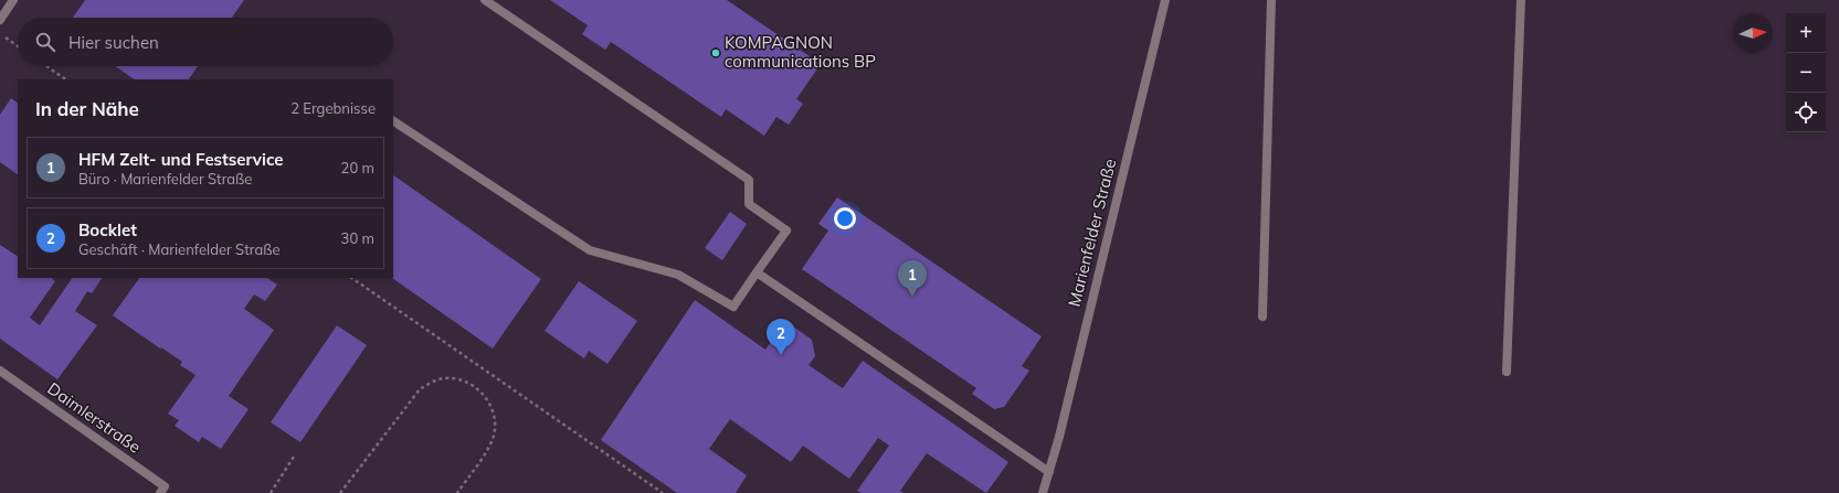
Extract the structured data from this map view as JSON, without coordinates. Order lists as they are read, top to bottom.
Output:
{
  "streets": {
    "street": ["Marienfelder Straße", "Daimlerstraße"]
  },
  "places": ["KOMPAGNON communications BP"],
  "north": "right",
  "page": {
    "map_buttons": ["+", "−"],
    "search": "Hier suchen",
    "heading": ["In der Nähe", "2 Ergebnisse"],
    "list": [
      {
        "mark": "1",
        "name": "HFM Zelt- und Festservice",
        "note": "Büro · Marienfelder Straße",
        "value": "20 m"
      },
      {
        "mark": "2",
        "name": "Bocklet",
        "note": "Geschäft · Marienfelder Straße",
        "value": "30 m"
      }
    ],
    "pins": ["1", "2"]
  }
}
